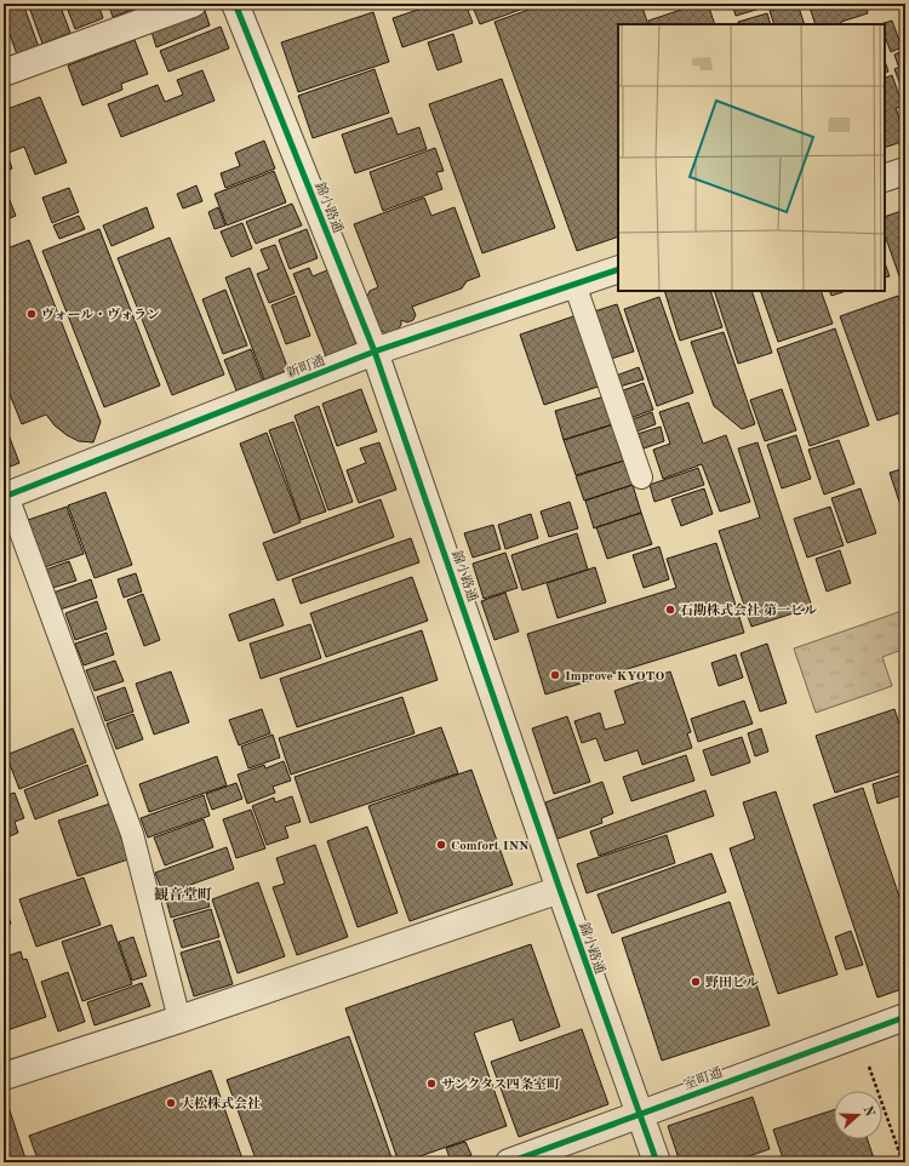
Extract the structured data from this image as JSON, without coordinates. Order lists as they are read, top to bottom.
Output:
{
  "streets": {
    "street": ["錦小路通", "新町通", "室町通"]
  },
  "crossings": [
    ["錦小路通", "新町通"],
    ["錦小路通", "室町通"]
  ],
  "districts": ["観音堂町"],
  "places": [
    "ヴォール・ヴォラン",
    "石勘株式会社 第一ビル",
    "Improve KYOTO",
    "Comfort INN",
    "野田ビル",
    "サンクタス四条室町",
    "大松株式会社"
  ],
  "north": "right"
}
